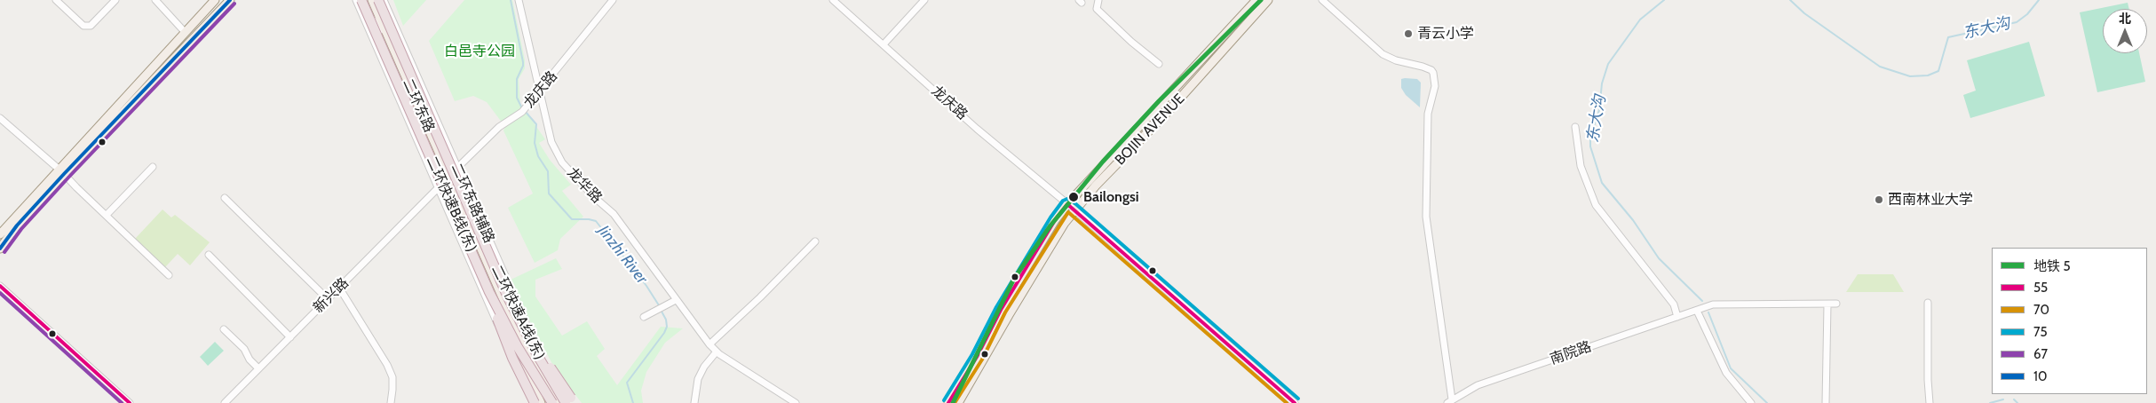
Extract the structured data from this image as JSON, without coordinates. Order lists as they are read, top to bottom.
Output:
{
  "streets": {
    "highway": ["二环快速B线(东)", "二环快速A线(东)"],
    "main road": ["二环东路", "BOJIN AVENUE"],
    "street": [
      "龙庆路",
      "龙华路",
      "二环东路辅路",
      "新兴路",
      "南院路"
    ]
  },
  "crossings": [
    ["龙庆路", "BOJIN AVENUE"],
    ["龙庆路", "龙华路"],
    ["龙庆路", "二环东路辅路"],
    ["二环东路", "二环快速B线(东)"],
    ["二环东路辅路", "新兴路"],
    ["二环东路辅路", "二环快速A线(东)"]
  ],
  "water": ["东大沟", "Jinzhi River"],
  "parks": ["白邑寺公园"],
  "places": ["青云小学", "Bailongsi", "西南林业大学"],
  "lines": [
    "metro line 5",
    "transit line 10",
    "transit line 67",
    "transit line 75",
    "transit line 55",
    "transit line 70"
  ],
  "legend": [
    "地铁 5",
    "55",
    "70",
    "75",
    "67",
    "10"
  ],
  "north": "top"
}
